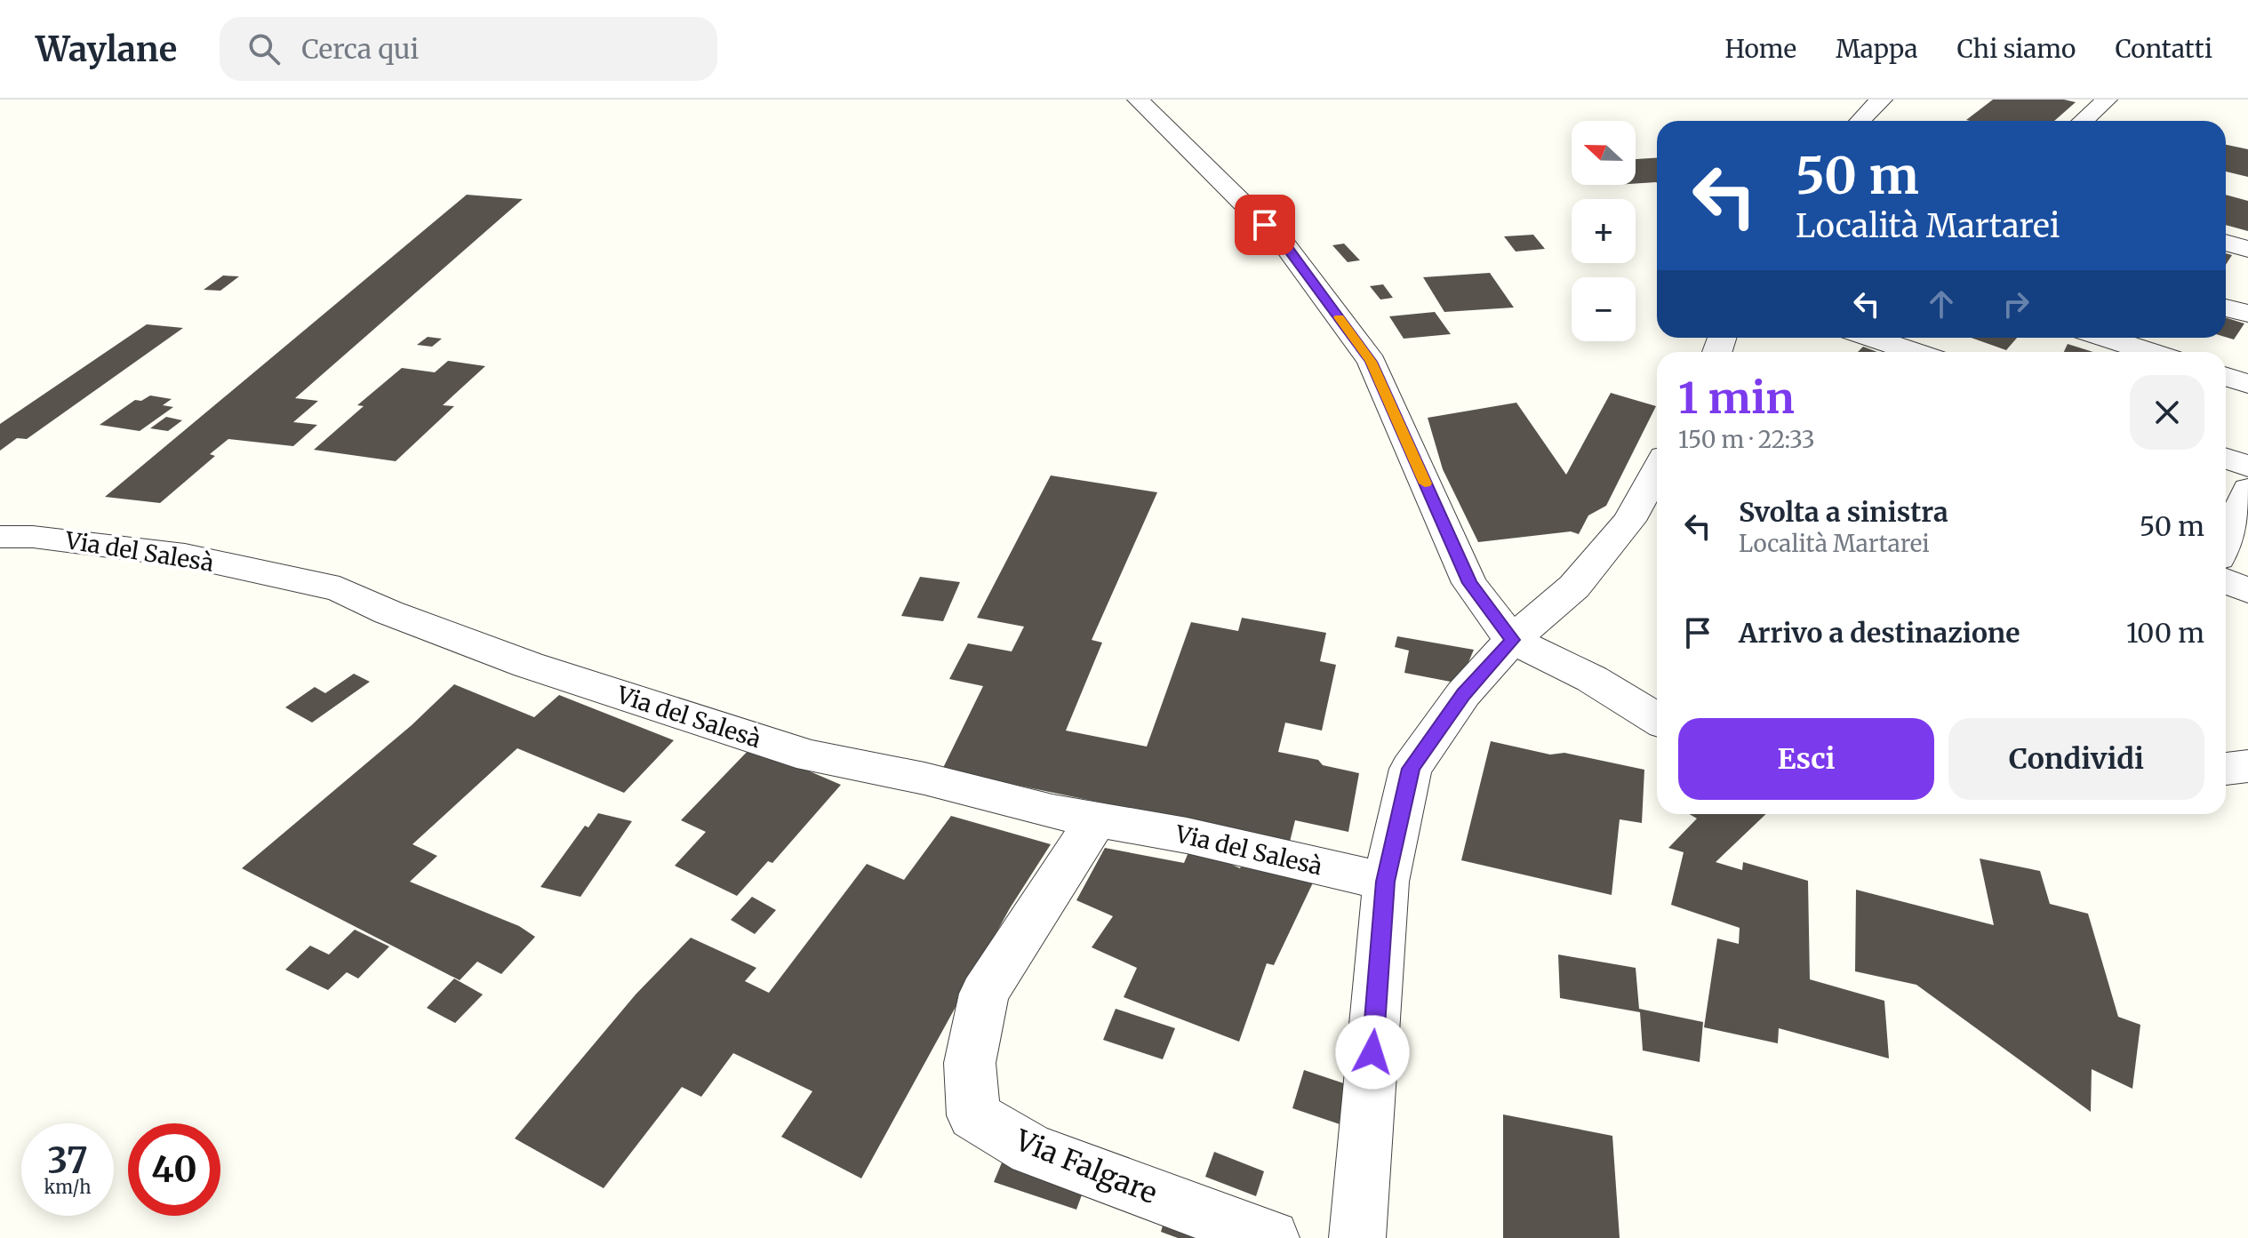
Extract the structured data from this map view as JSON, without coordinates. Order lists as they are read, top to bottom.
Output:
{
  "streets": {
    "street": ["Via del Salesà", "Via Falgare"]
  },
  "crossings": [
    ["Via del Salesà", "Via Falgare"]
  ],
  "north": "left",
  "page": {
    "header": "Waylane",
    "search": "Cerca qui",
    "nav": [
      "Home",
      "Mappa",
      "Chi siamo",
      "Contatti"
    ],
    "map_buttons": ["+", "−"],
    "turn": ["50 m", "Località Martarei"],
    "heading": ["1 min", "150 m · 22:33"],
    "list": [
      {
        "name": "Svolta a sinistra",
        "note": "Località Martarei",
        "value": "50 m"
      },
      {
        "name": "Arrivo a destinazione",
        "value": "100 m"
      }
    ],
    "buttons": ["Esci", "Condividi"],
    "speed": "37 km/h",
    "limit": "40"
  }
}
